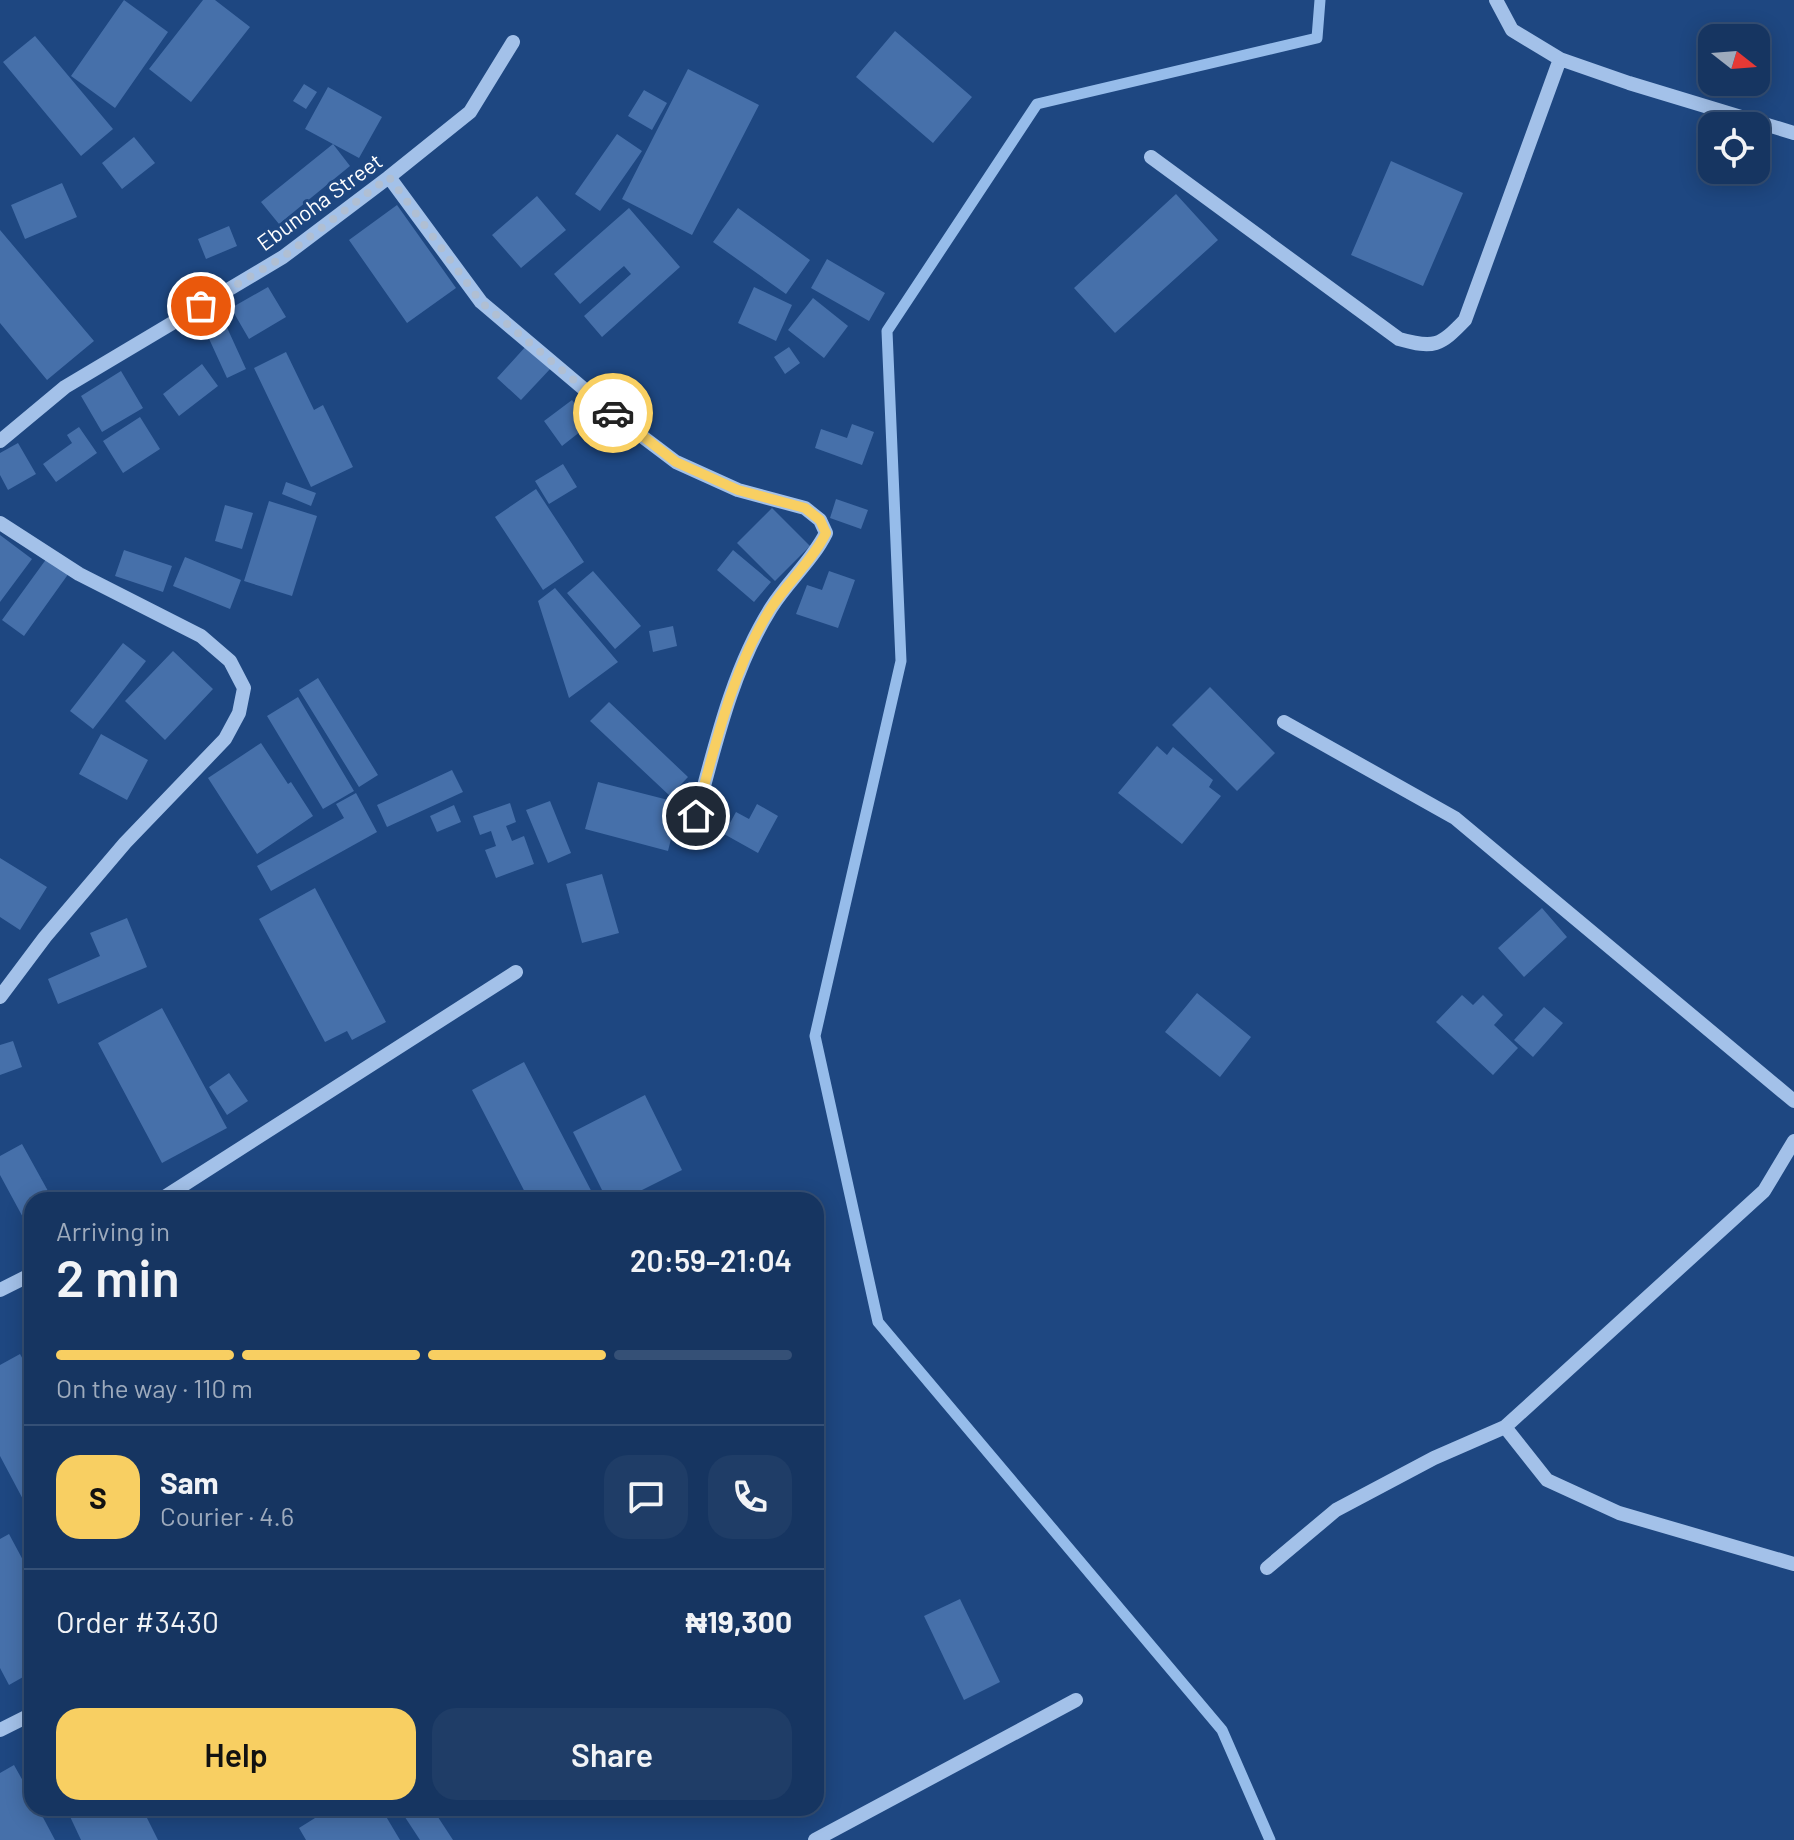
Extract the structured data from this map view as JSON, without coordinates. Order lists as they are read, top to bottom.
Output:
{
  "streets": {
    "street": ["Ebunoha Street"]
  },
  "north": "right",
  "page": {
    "heading": ["2 min", "Arriving in", "20:59–21:04"],
    "panel": [
      "Sam",
      "Courier · 4.6",
      "Order #3430",
      "₦19,300"
    ],
    "bar": "On the way · 110 m",
    "round": "S",
    "buttons": ["Help", "Share"]
  }
}
